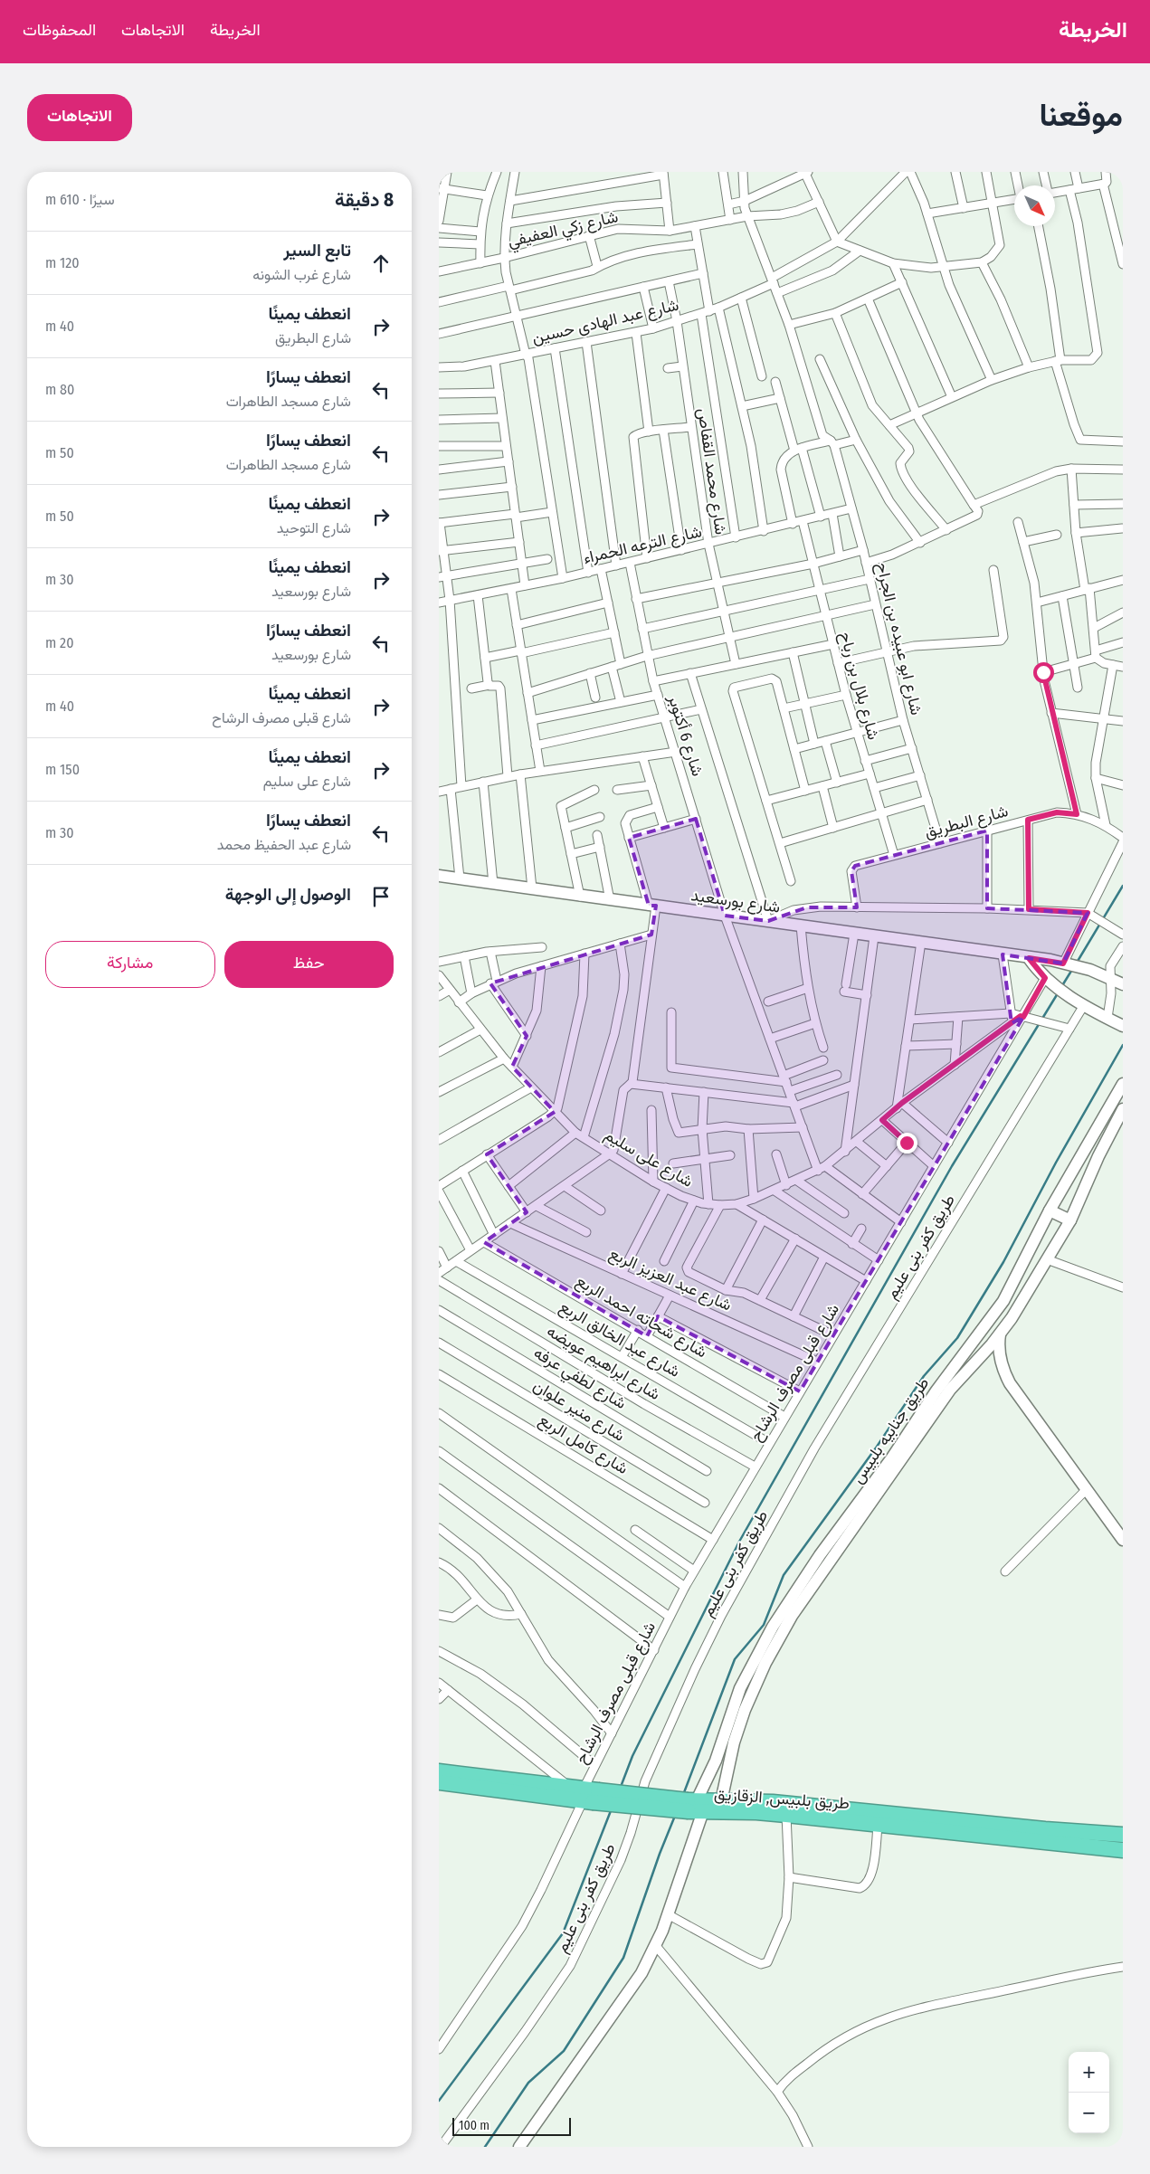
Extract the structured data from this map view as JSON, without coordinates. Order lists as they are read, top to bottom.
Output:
{
  "streets": {
    "highway": ["طريق بلبيس, الزقازيق"],
    "main road": ["شارع بورسعيد", "طريق جنابيه بلبيس"],
    "street": [
      "شارع زكي العفيفي",
      "شارع عبد الهادى حسين",
      "شارع محمد القفاص",
      "شارع الترعه الحمراء",
      "شارع ابو عبيده بن الجراح",
      "شارع بلال بن رباح",
      "شارع 6 أكتوبر",
      "شارع البطريق",
      "شارع على سليم",
      "طريق كفر بنى عليم",
      "شارع عبد العزيز الربع",
      "شارع شحاته احمد الربع",
      "شارع عبد الخالق الربع",
      "شارع ابراهيم عويضه",
      "شارع قبلى مصرف الرشاح",
      "شارع لطفي عرفه",
      "شارع منير علوان",
      "شارع كامل الربع"
    ]
  },
  "crossings": [
    ["شارع زكي العفيفي", "شارع ابو عبيده بن الجراح"],
    ["شارع عبد الهادى حسين", "شارع محمد القفاص"],
    ["شارع عبد الهادى حسين", "شارع ابو عبيده بن الجراح"],
    ["شارع محمد القفاص", "شارع الترعه الحمراء"],
    ["شارع الترعه الحمراء", "شارع ابو عبيده بن الجراح"],
    ["شارع الترعه الحمراء", "شارع بلال بن رباح"],
    ["شارع الترعه الحمراء", "شارع 6 أكتوبر"],
    ["شارع ابو عبيده بن الجراح", "شارع البطريق"],
    ["شارع بلال بن رباح", "شارع البطريق"],
    ["شارع 6 أكتوبر", "شارع بورسعيد"],
    ["شارع 6 أكتوبر", "شارع على سليم"],
    ["شارع على سليم", "شارع قبلى مصرف الرشاح"],
    ["شارع عبد العزيز الربع", "شارع قبلى مصرف الرشاح"],
    ["شارع شحاته احمد الربع", "شارع قبلى مصرف الرشاح"],
    ["شارع عبد الخالق الربع", "شارع قبلى مصرف الرشاح"],
    ["شارع ابراهيم عويضه", "شارع قبلى مصرف الرشاح"],
    ["شارع قبلى مصرف الرشاح", "شارع كامل الربع"],
    ["شارع قبلى مصرف الرشاح", "طريق بلبيس, الزقازيق"],
    ["طريق جنابيه بلبيس", "طريق بلبيس, الزقازيق"]
  ],
  "scale_bar": "100 m",
  "north": "bottom right",
  "page": {
    "header": "الخريطة",
    "nav": ["الخريطة", "الاتجاهات", "المحفوظات"],
    "title": "موقعنا",
    "buttons": [
      "الاتجاهات",
      ["حفظ", "مشاركة"]
    ],
    "heading": ["8 دقيقة", "سيرًا · 610 m"],
    "list": [
      ["تابع السير", "شارع غرب الشونه", "120 m"],
      ["انعطف يمينًا", "شارع البطريق", "40 m"],
      ["انعطف يسارًا", "شارع مسجد الطاهرات", "80 m"],
      ["انعطف يسارًا", "شارع مسجد الطاهرات", "50 m"],
      ["انعطف يمينًا", "شارع التوحيد", "50 m"],
      ["انعطف يمينًا", "شارع بورسعيد", "30 m"],
      ["انعطف يسارًا", "شارع بورسعيد", "20 m"],
      ["انعطف يمينًا", "شارع قبلى مصرف الرشاح", "40 m"],
      ["انعطف يمينًا", "شارع على سليم", "150 m"],
      ["انعطف يسارًا", "شارع عبد الحفيظ محمد", "30 m"],
      "الوصول إلى الوجهة"
    ],
    "map_buttons": ["+", "−"],
    "scale": "100 m"
  }
}
